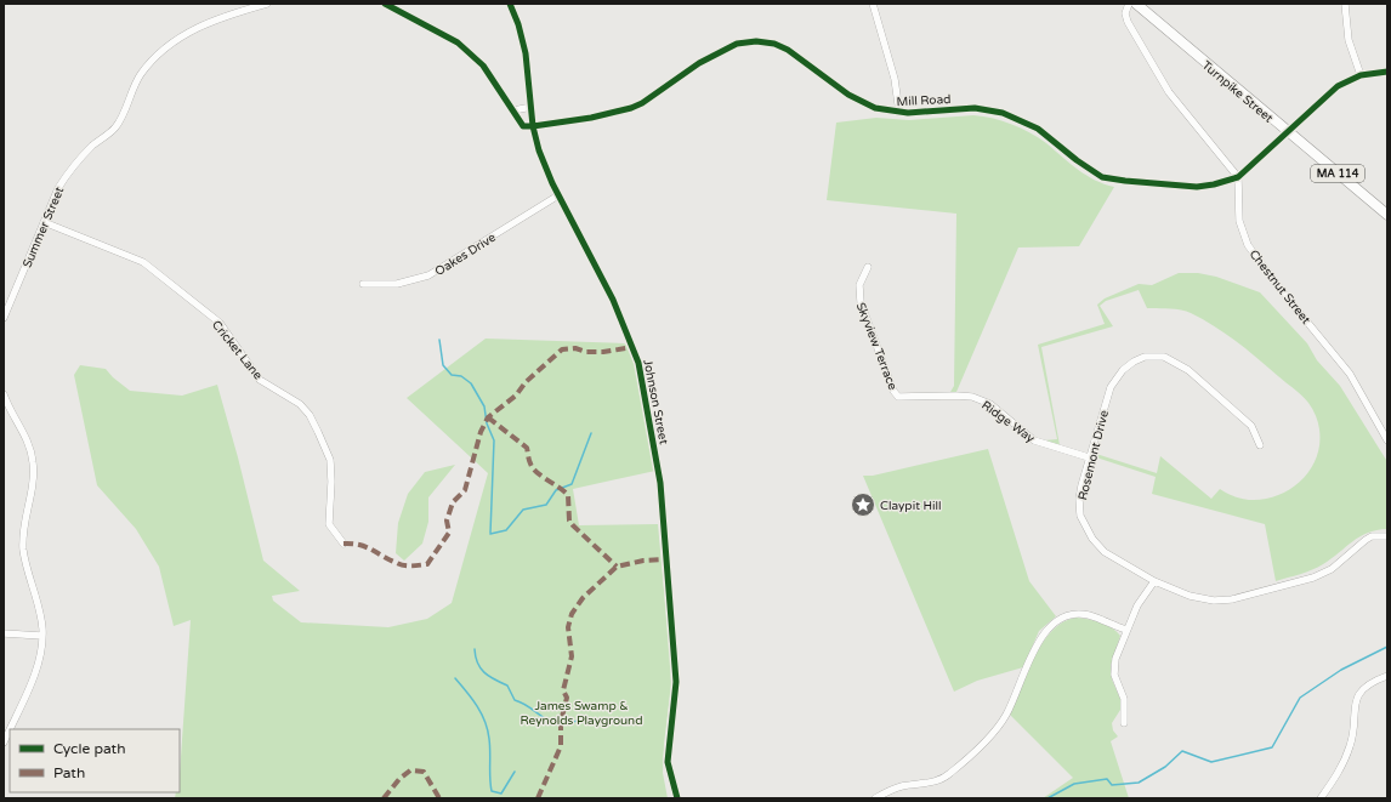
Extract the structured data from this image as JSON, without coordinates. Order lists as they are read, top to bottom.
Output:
{
  "streets": {
    "highway": ["Turnpike Street", "MA 114"],
    "street": [
      "Mill Road",
      "Summer Street",
      "Oakes Drive",
      "Chestnut Street",
      "Skyview Terrace",
      "Cricket Lane",
      "Johnson Street",
      "Ridge Way",
      "Rosemont Drive"
    ]
  },
  "crossings": [
    ["Turnpike Street", "Mill Road"],
    ["Mill Road", "Chestnut Street"],
    ["Mill Road", "Johnson Street"],
    ["Summer Street", "Cricket Lane"],
    ["Oakes Drive", "Johnson Street"],
    ["Skyview Terrace", "Ridge Way"],
    ["Ridge Way", "Rosemont Drive"]
  ],
  "parks": ["James Swamp & Reynolds Playground"],
  "places": {
    "place": ["Claypit Hill"]
  },
  "legend": ["Cycle path", "Path"]
}
